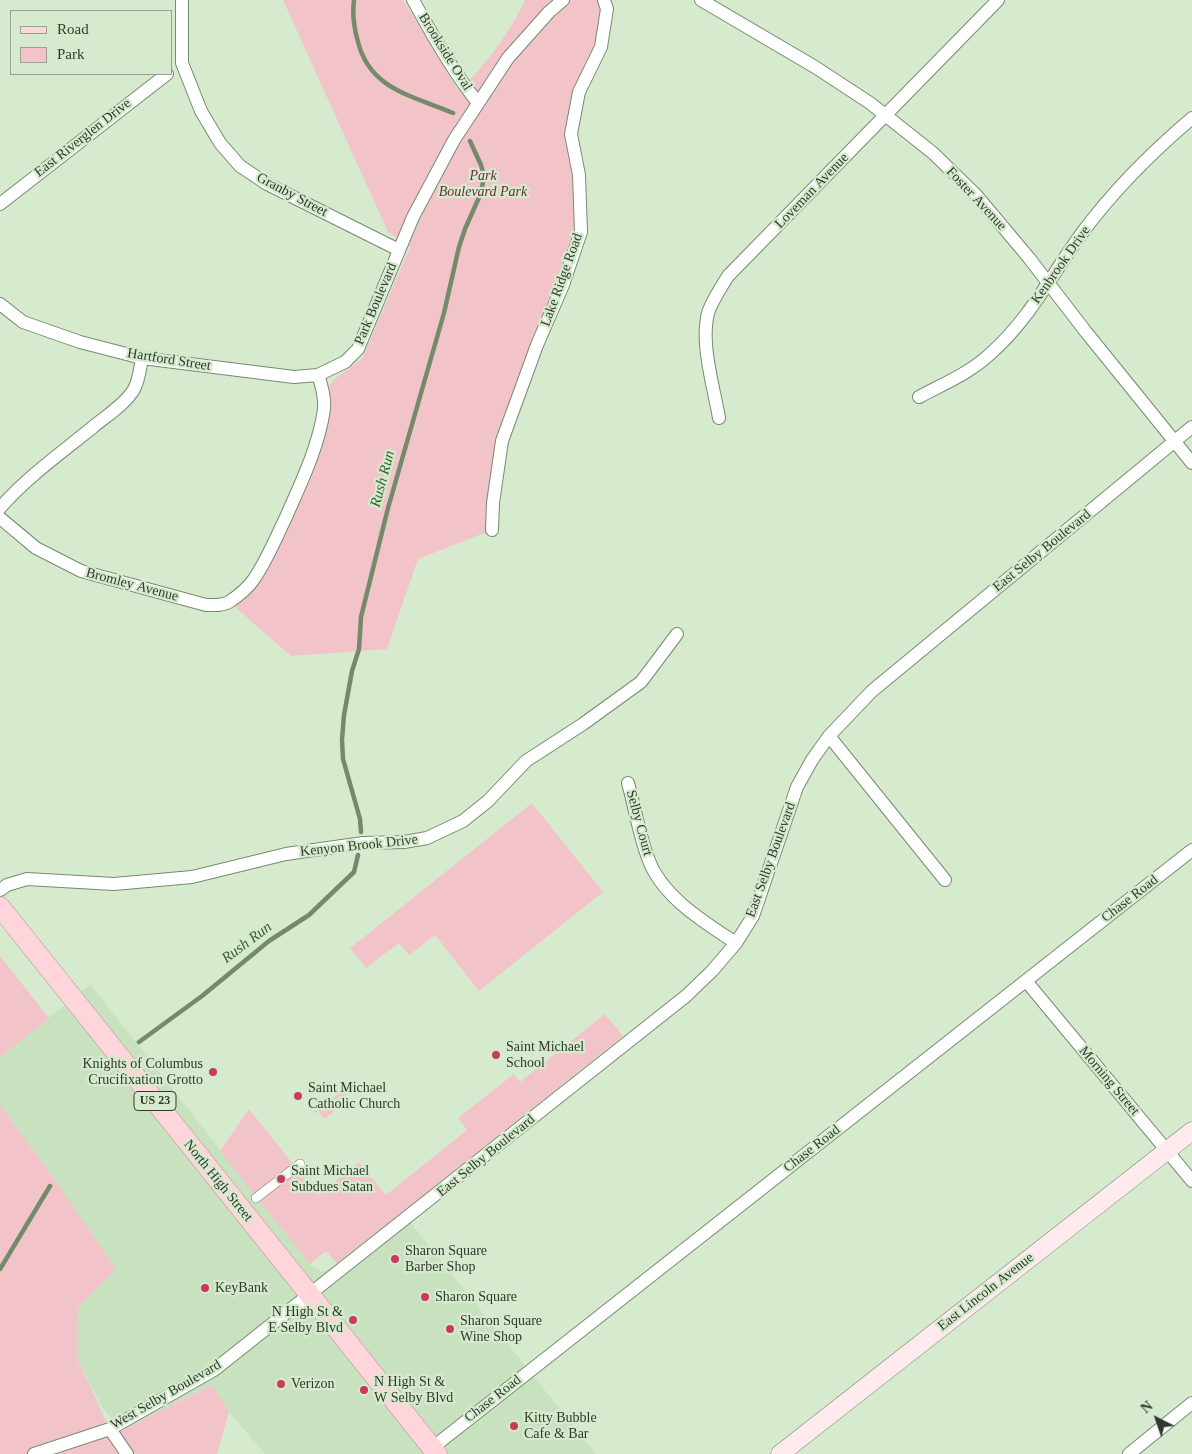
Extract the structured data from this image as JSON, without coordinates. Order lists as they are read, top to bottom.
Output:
{
  "streets": {
    "main road": ["US 23", "North High Street", "East Lincoln Avenue"],
    "street": [
      "Brookside Oval",
      "East Riverglen Drive",
      "Loveman Avenue",
      "Granby Street",
      "Foster Avenue",
      "Kenbrook Drive",
      "Lake Ridge Road",
      "Park Boulevard",
      "Hartford Street",
      "East Selby Boulevard",
      "Bromley Avenue",
      "Selby Court",
      "Kenyon Brook Drive",
      "Chase Road",
      "Morning Street",
      "West Selby Boulevard"
    ]
  },
  "crossings": [
    ["Brookside Oval", "Park Boulevard"],
    ["Loveman Avenue", "Foster Avenue"],
    ["Granby Street", "Park Boulevard"],
    ["Foster Avenue", "Kenbrook Drive"],
    ["Foster Avenue", "East Selby Boulevard"],
    ["Park Boulevard", "Hartford Street"],
    ["Park Boulevard", "Bromley Avenue"],
    ["Hartford Street", "Bromley Avenue"],
    ["East Selby Boulevard", "Selby Court"],
    ["East Selby Boulevard", "North High Street"],
    ["East Selby Boulevard", "West Selby Boulevard"],
    ["Chase Road", "Morning Street"],
    ["Chase Road", "North High Street"],
    ["Morning Street", "East Lincoln Avenue"],
    ["North High Street", "West Selby Boulevard"]
  ],
  "water": ["Rush Run"],
  "parks": ["Park Boulevard Park"],
  "places": [
    "Saint Michael School",
    "Knights of Columbus Crucifixation Grotto",
    "Saint Michael Catholic Church",
    "Saint Michael Subdues Satan",
    "Sharon Square Barber Shop",
    "KeyBank",
    "Sharon Square",
    "N High St & E Selby Blvd",
    "Sharon Square Wine Shop",
    "Verizon",
    "N High St & W Selby Blvd",
    "Kitty Bubble Cafe & Bar"
  ],
  "legend": ["Road", "Park"],
  "north": "top left"
}
